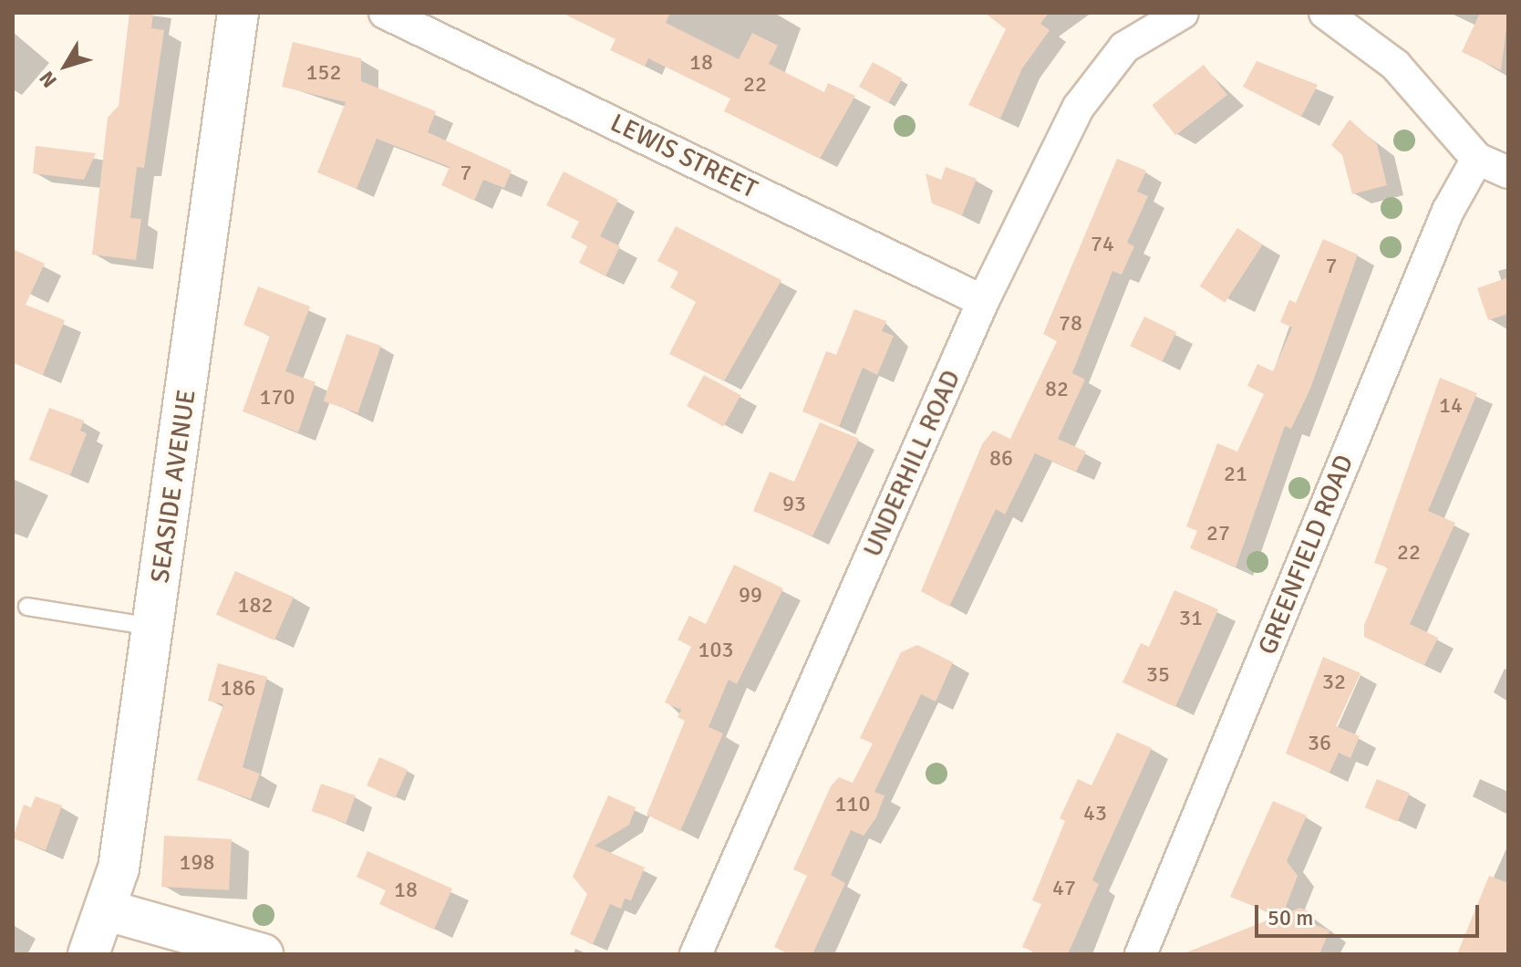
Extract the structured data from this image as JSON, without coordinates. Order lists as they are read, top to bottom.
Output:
{
  "streets": {
    "street": [
      "LEWIS STREET",
      "UNDERHILL ROAD",
      "SEASIDE AVENUE",
      "GREENFIELD ROAD"
    ]
  },
  "crossings": [
    ["LEWIS STREET", "UNDERHILL ROAD"]
  ],
  "house_numbers": [
    "18",
    "152",
    "22",
    "7",
    "74",
    "7",
    "78",
    "82",
    "170",
    "14",
    "86",
    "21",
    "93",
    "27",
    "22",
    "99",
    "182",
    "31",
    "103",
    "35",
    "32",
    "186",
    "36",
    "110",
    "43",
    "198",
    "47",
    "18"
  ],
  "scale_bar": "50 m",
  "north": "bottom left"
}
